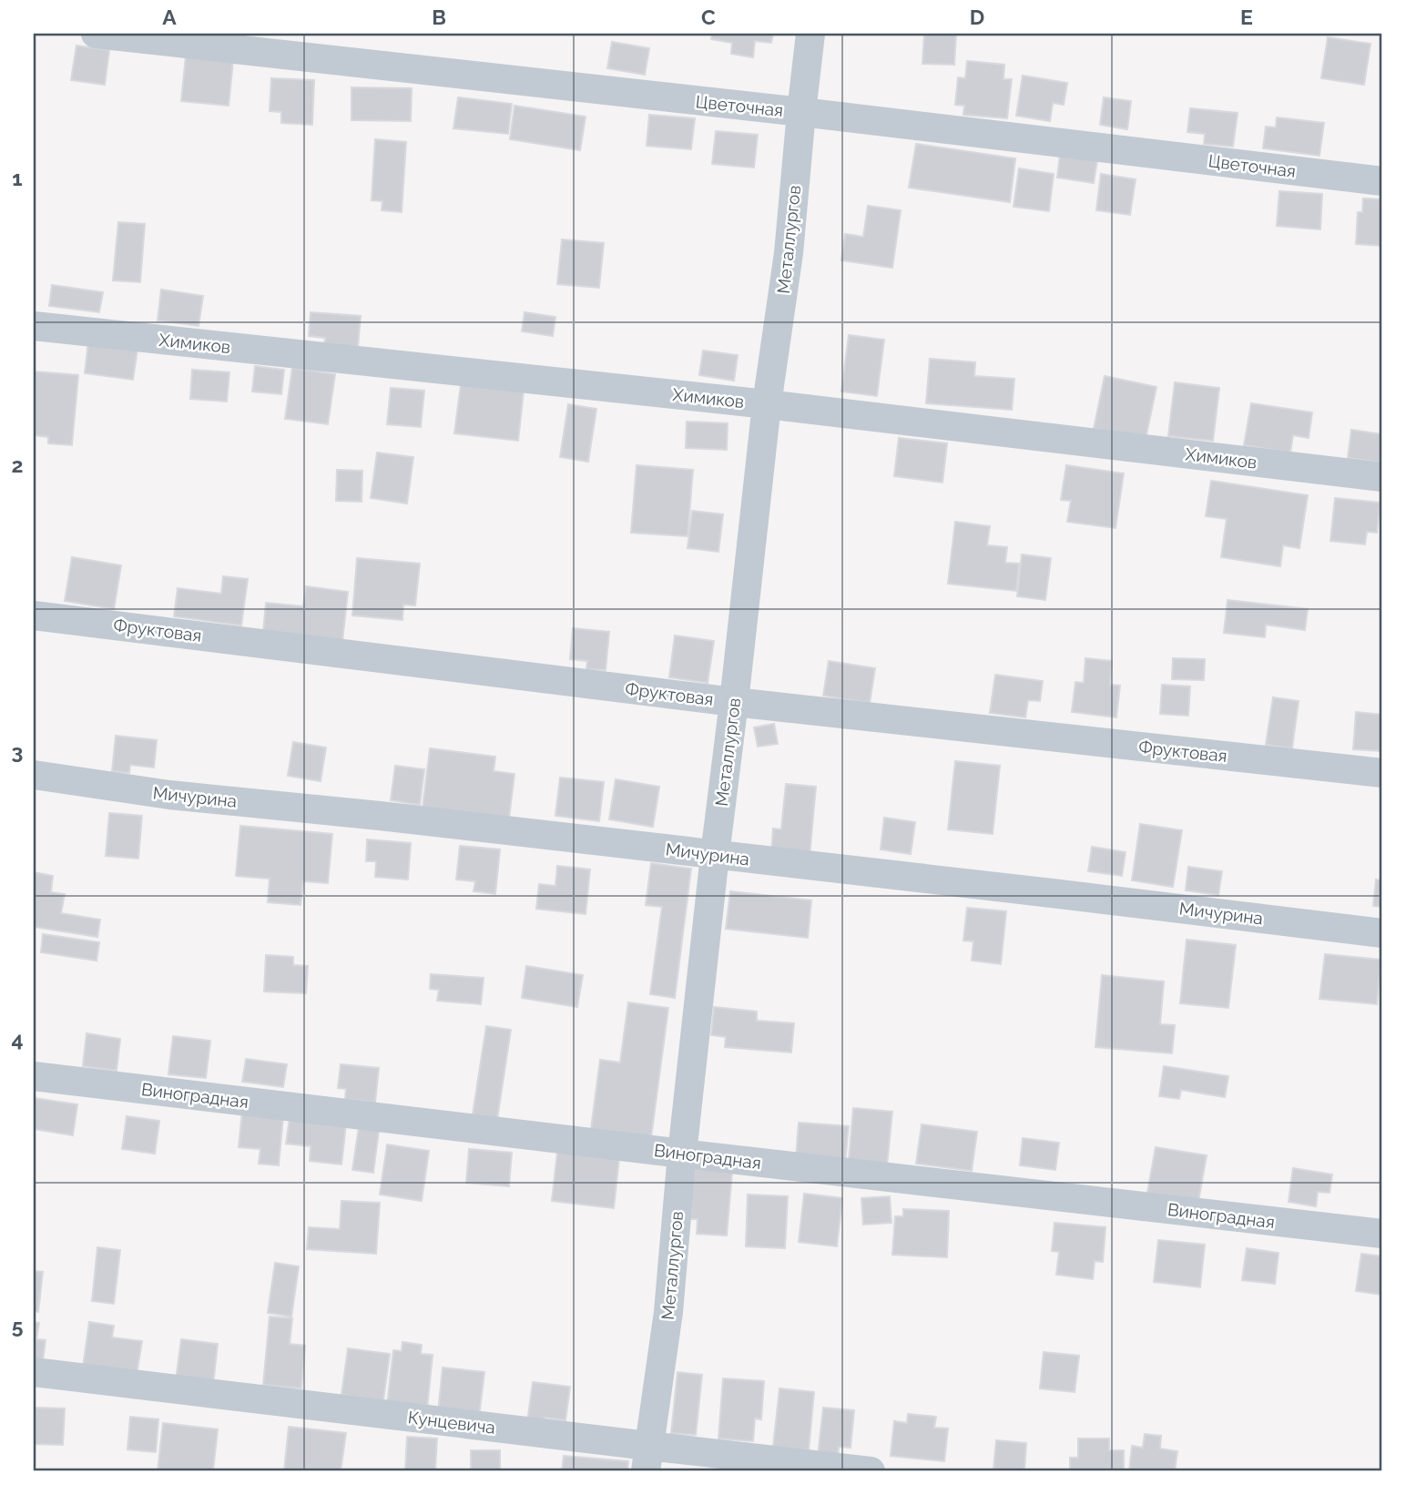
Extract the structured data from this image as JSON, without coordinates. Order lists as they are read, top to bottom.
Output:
{
  "streets": {
    "street": [
      "Цветочная",
      "Металлургов",
      "Химиков",
      "Фруктовая",
      "Мичурина",
      "Виноградная",
      "Кунцевича"
    ]
  },
  "crossings": [
    ["Цветочная", "Металлургов"],
    ["Металлургов", "Химиков"],
    ["Металлургов", "Фруктовая"],
    ["Металлургов", "Мичурина"],
    ["Металлургов", "Виноградная"],
    ["Металлургов", "Кунцевича"]
  ],
  "grid": {
    "columns": [
      "A",
      "B",
      "C",
      "D",
      "E"
    ],
    "rows": [
      "1",
      "2",
      "3",
      "4",
      "5"
    ]
  }
}
